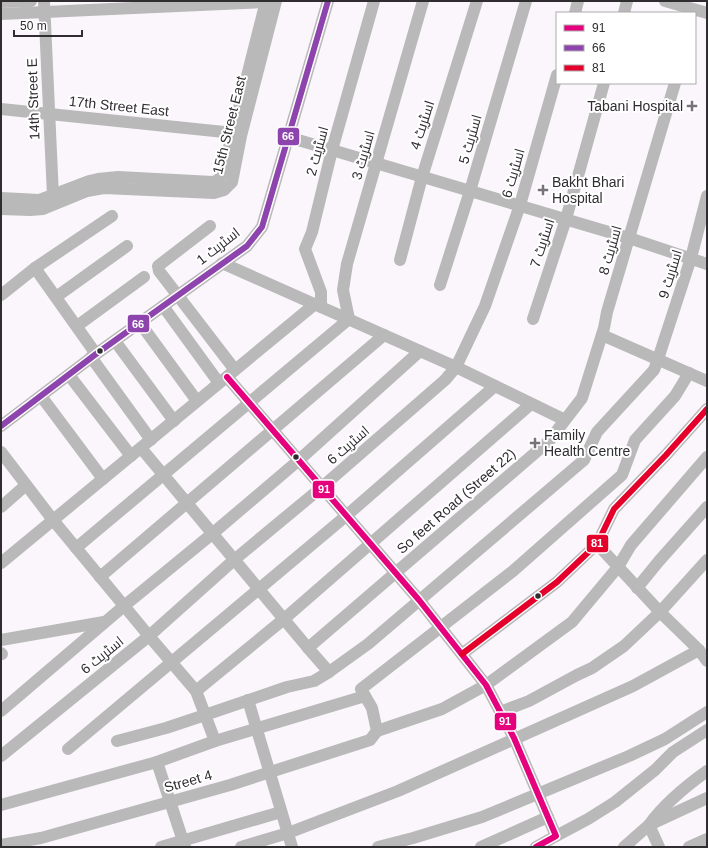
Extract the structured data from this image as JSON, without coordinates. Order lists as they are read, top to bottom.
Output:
{
  "streets": {
    "street": [
      "14th Street E",
      "17th Street East",
      "15th Street East",
      "اسٹریٹ 4",
      "اسٹریٹ 5",
      "اسٹریٹ 2",
      "اسٹریٹ 3",
      "اسٹریٹ 6",
      "اسٹریٹ 7",
      "اسٹریٹ 1",
      "اسٹریٹ 8",
      "اسٹریٹ 9",
      "So feet Road (Street 22)",
      "Street 4"
    ]
  },
  "crossings": [
    ["14th Street E", "17th Street East"],
    ["14th Street E", "15th Street East"],
    ["17th Street East", "15th Street East"],
    ["اسٹریٹ 8", "So feet Road (Street 22)"]
  ],
  "places": {
    "health": ["Tabani Hospital", "Bakht Bhari Hospital", "Family Health Centre"]
  },
  "lines": ["transit line 66", "transit line 91", "transit line 81"],
  "legend": ["91", "66", "81"],
  "scale_bar": "50 m"
}
